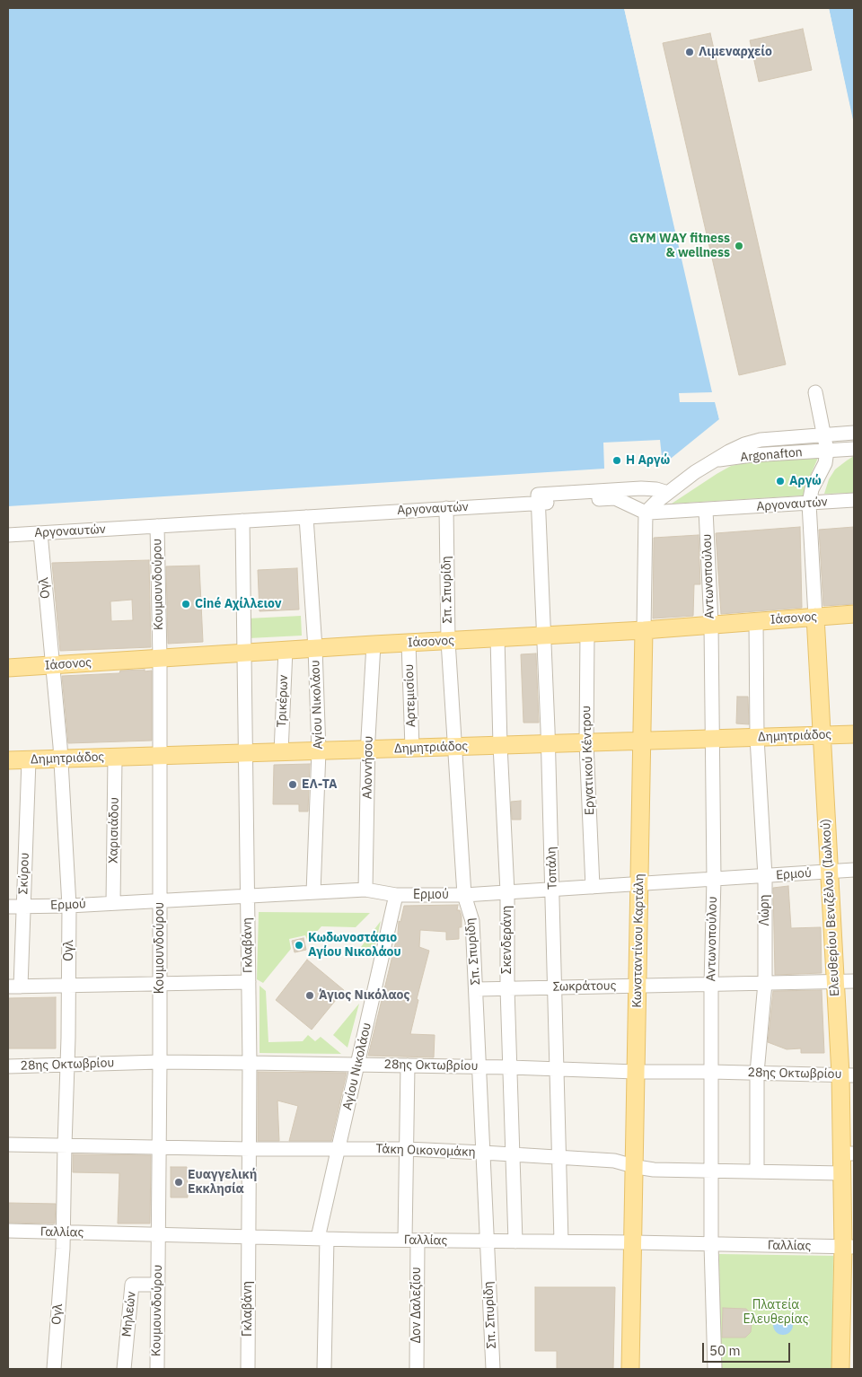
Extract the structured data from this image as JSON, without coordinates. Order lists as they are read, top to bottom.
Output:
{
  "streets": {
    "main road": [
      "Ιάσονος",
      "Δημητριάδος",
      "Ελευθερίου Βενιζέλου (Ιωλκού)",
      "Κωνσταντίνου Καρτάλη"
    ],
    "street": [
      "Argonafton",
      "Αργοναυτών",
      "Αντωνοπούλου",
      "Κουμουνδούρου",
      "Ογλ",
      "Σπ. Σπυρίδη",
      "Αρτεμισίου",
      "Τρικέρων",
      "Αγίου Νικολάου",
      "Εργατικού Κέντρου",
      "Αλοννήσου",
      "Χαρισιάδου",
      "Τοπάλη",
      "Σκύρου",
      "Ερμού",
      "Λώρη",
      "Σκενδεράνη",
      "Γκλαβάνη",
      "Σωκράτους",
      "28ης Οκτωβρίου",
      "Τάκη Οικονομάκη",
      "Γαλλίας",
      "Δον Δαλεζίου",
      "Μηλεών"
    ]
  },
  "crossings": [
    ["Argonafton", "Ελευθερίου Βενιζέλου (Ιωλκού)"],
    ["Αργοναυτών", "Αντωνοπούλου"],
    ["Αργοναυτών", "Κουμουνδούρου"],
    ["Αργοναυτών", "Ογλ"],
    ["Αργοναυτών", "Σπ. Σπυρίδη"],
    ["Αργοναυτών", "Αγίου Νικολάου"],
    ["Αργοναυτών", "Τοπάλη"],
    ["Αργοναυτών", "Ελευθερίου Βενιζέλου (Ιωλκού)"],
    ["Αργοναυτών", "Κωνσταντίνου Καρτάλη"],
    ["Αργοναυτών", "Γκλαβάνη"],
    ["Αντωνοπούλου", "Ιάσονος"],
    ["Αντωνοπούλου", "Δημητριάδος"],
    ["Αντωνοπούλου", "Ερμού"],
    ["Αντωνοπούλου", "Σωκράτους"],
    ["Αντωνοπούλου", "28ης Οκτωβρίου"],
    ["Αντωνοπούλου", "Τάκη Οικονομάκη"],
    ["Αντωνοπούλου", "Γαλλίας"],
    ["Κουμουνδούρου", "Ιάσονος"],
    ["Κουμουνδούρου", "Δημητριάδος"],
    ["Κουμουνδούρου", "Ερμού"],
    ["Κουμουνδούρου", "28ης Οκτωβρίου"],
    ["Κουμουνδούρου", "Τάκη Οικονομάκη"],
    ["Κουμουνδούρου", "Γαλλίας"],
    ["Κουμουνδούρου", "Μηλεών"],
    ["Ογλ", "Ιάσονος"],
    ["Ογλ", "Δημητριάδος"],
    ["Ογλ", "Ερμού"],
    ["Ογλ", "28ης Οκτωβρίου"],
    ["Ογλ", "Τάκη Οικονομάκη"],
    ["Ογλ", "Γαλλίας"],
    ["Σπ. Σπυρίδη", "Ιάσονος"],
    ["Σπ. Σπυρίδη", "Δημητριάδος"],
    ["Σπ. Σπυρίδη", "Ερμού"],
    ["Σπ. Σπυρίδη", "Σωκράτους"],
    ["Σπ. Σπυρίδη", "28ης Οκτωβρίου"],
    ["Σπ. Σπυρίδη", "Τάκη Οικονομάκη"],
    ["Σπ. Σπυρίδη", "Γαλλίας"],
    ["Ιάσονος", "Αρτεμισίου"],
    ["Ιάσονος", "Τρικέρων"],
    ["Ιάσονος", "Αγίου Νικολάου"],
    ["Ιάσονος", "Εργατικού Κέντρου"],
    ["Ιάσονος", "Αλοννήσου"],
    ["Ιάσονος", "Τοπάλη"],
    ["Ιάσονος", "Ελευθερίου Βενιζέλου (Ιωλκού)"],
    ["Ιάσονος", "Λώρη"],
    ["Ιάσονος", "Σκενδεράνη"],
    ["Ιάσονος", "Κωνσταντίνου Καρτάλη"],
    ["Ιάσονος", "Γκλαβάνη"],
    ["Αρτεμισίου", "Δημητριάδος"],
    ["Τρικέρων", "Δημητριάδος"],
    ["Αγίου Νικολάου", "Δημητριάδος"],
    ["Αγίου Νικολάου", "Ερμού"],
    ["Αγίου Νικολάου", "28ης Οκτωβρίου"],
    ["Αγίου Νικολάου", "Τάκη Οικονομάκη"],
    ["Αγίου Νικολάου", "Γαλλίας"],
    ["Δημητριάδος", "Εργατικού Κέντρου"],
    ["Δημητριάδος", "Αλοννήσου"],
    ["Δημητριάδος", "Χαρισιάδου"],
    ["Δημητριάδος", "Τοπάλη"],
    ["Δημητριάδος", "Σκύρου"],
    ["Δημητριάδος", "Ελευθερίου Βενιζέλου (Ιωλκού)"],
    ["Δημητριάδος", "Λώρη"],
    ["Δημητριάδος", "Σκενδεράνη"],
    ["Δημητριάδος", "Κωνσταντίνου Καρτάλη"],
    ["Δημητριάδος", "Γκλαβάνη"],
    ["Εργατικού Κέντρου", "Ερμού"],
    ["Αλοννήσου", "Ερμού"],
    ["Χαρισιάδου", "Ερμού"],
    ["Τοπάλη", "Ερμού"],
    ["Τοπάλη", "Σωκράτους"],
    ["Τοπάλη", "28ης Οκτωβρίου"],
    ["Τοπάλη", "Τάκη Οικονομάκη"],
    ["Τοπάλη", "Γαλλίας"],
    ["Σκύρου", "Ερμού"],
    ["Ερμού", "Ελευθερίου Βενιζέλου (Ιωλκού)"],
    ["Ερμού", "Λώρη"],
    ["Ερμού", "Σκενδεράνη"],
    ["Ερμού", "Κωνσταντίνου Καρτάλη"],
    ["Ερμού", "Γκλαβάνη"],
    ["Ελευθερίου Βενιζέλου (Ιωλκού)", "Σωκράτους"],
    ["Ελευθερίου Βενιζέλου (Ιωλκού)", "28ης Οκτωβρίου"],
    ["Ελευθερίου Βενιζέλου (Ιωλκού)", "Τάκη Οικονομάκη"],
    ["Ελευθερίου Βενιζέλου (Ιωλκού)", "Γαλλίας"],
    ["Λώρη", "Σωκράτους"],
    ["Λώρη", "28ης Οκτωβρίου"],
    ["Λώρη", "Τάκη Οικονομάκη"],
    ["Σκενδεράνη", "Σωκράτους"],
    ["Σκενδεράνη", "28ης Οκτωβρίου"],
    ["Σκενδεράνη", "Τάκη Οικονομάκη"],
    ["Σκενδεράνη", "Γαλλίας"],
    ["Κωνσταντίνου Καρτάλη", "Σωκράτους"],
    ["Κωνσταντίνου Καρτάλη", "28ης Οκτωβρίου"],
    ["Κωνσταντίνου Καρτάλη", "Τάκη Οικονομάκη"],
    ["Κωνσταντίνου Καρτάλη", "Γαλλίας"],
    ["Γκλαβάνη", "28ης Οκτωβρίου"],
    ["Γκλαβάνη", "Τάκη Οικονομάκη"],
    ["Γκλαβάνη", "Γαλλίας"],
    ["28ης Οκτωβρίου", "Δον Δαλεζίου"],
    ["Τάκη Οικονομάκη", "Δον Δαλεζίου"],
    ["Γαλλίας", "Δον Δαλεζίου"]
  ],
  "parks": ["Πλατεία Ελευθερίας"],
  "places": [
    "Λιμεναρχείο",
    "GYM WAY fitness & wellness",
    "Η Αργώ",
    "Αργώ",
    "Ciné Αχίλλειον",
    "ΕΛ-ΤΑ",
    "Κωδωνοστάσιο Αγίου Νικολάου",
    "Άγιος Νικόλαος",
    "Ευαγγελική Εκκλησία"
  ],
  "scale_bar": "50 m"
}
